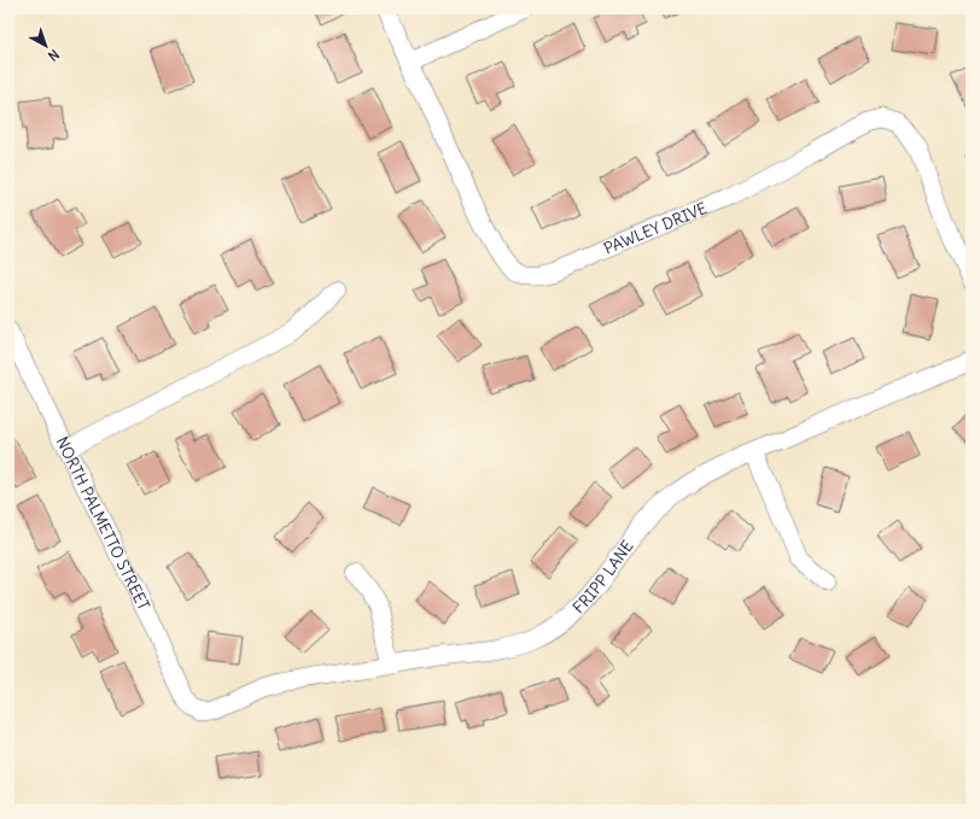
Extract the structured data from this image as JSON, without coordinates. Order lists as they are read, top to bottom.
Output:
{
  "streets": {
    "street": ["PAWLEY DRIVE", "NORTH PALMETTO STREET", "FRIPP LANE"]
  },
  "crossings": [
    ["NORTH PALMETTO STREET", "FRIPP LANE"]
  ],
  "north": "bottom right"
}
